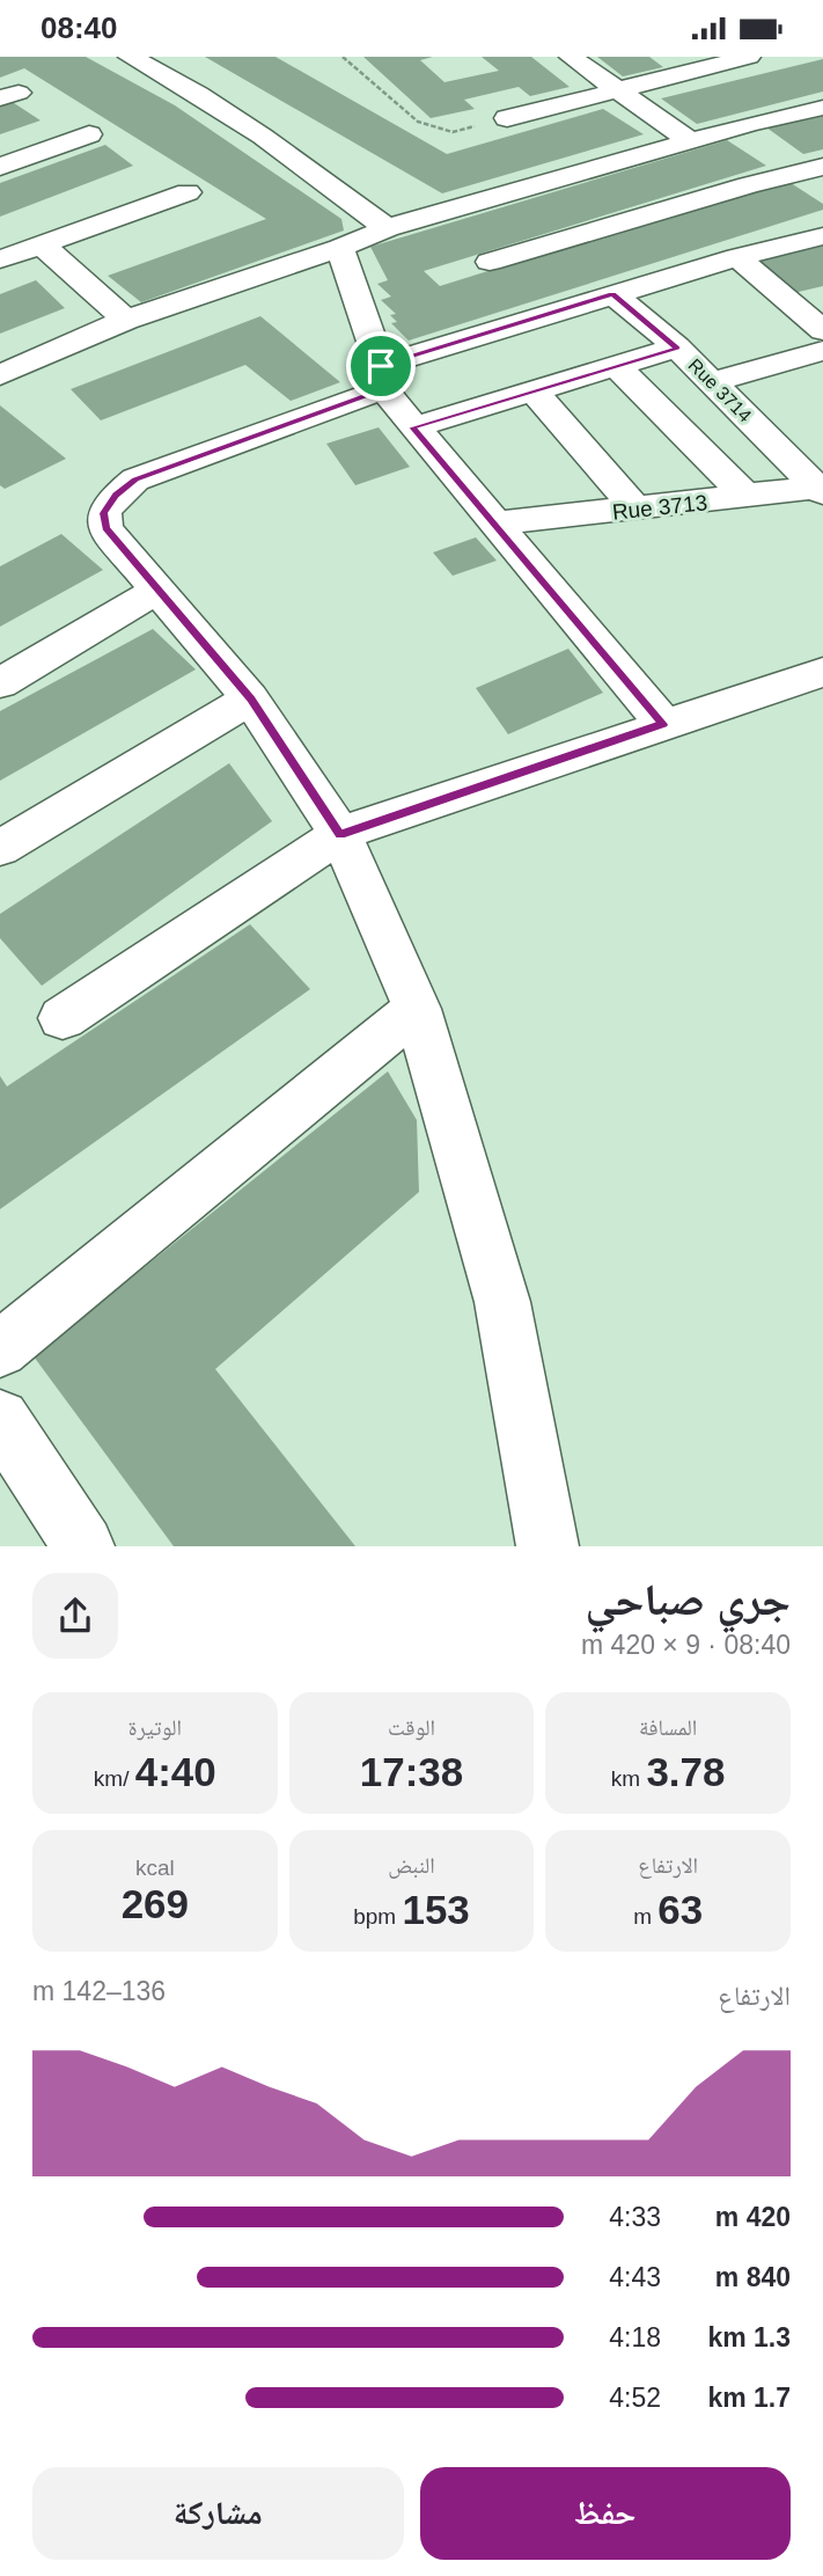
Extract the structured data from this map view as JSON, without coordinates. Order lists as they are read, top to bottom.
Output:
{
  "streets": {
    "street": ["Rue 3714", "Rue 3713"]
  },
  "crossings": [
    ["Rue 3714", "Rue 3713"]
  ],
  "page": {
    "status": "08:40",
    "heading": ["جري صباحي", "08:40 · 9 × 420 m"],
    "stats": [
      ["المسافة", "3.78 km"],
      ["الوقت", "17:38"],
      ["الوتيرة", "4:40 /km"],
      ["الارتفاع", "63 m"],
      ["النبض", "153 bpm"],
      ["kcal", "269"]
    ],
    "chart": ["الارتفاع", "136–142 m"],
    "list": [
      {
        "name": "420 m",
        "note": "4:33"
      },
      {
        "name": "840 m",
        "note": "4:43"
      },
      {
        "name": "1.3 km",
        "note": "4:18"
      },
      {
        "name": "1.7 km",
        "note": "4:52"
      }
    ],
    "buttons": ["حفظ", "مشاركة"]
  }
}
